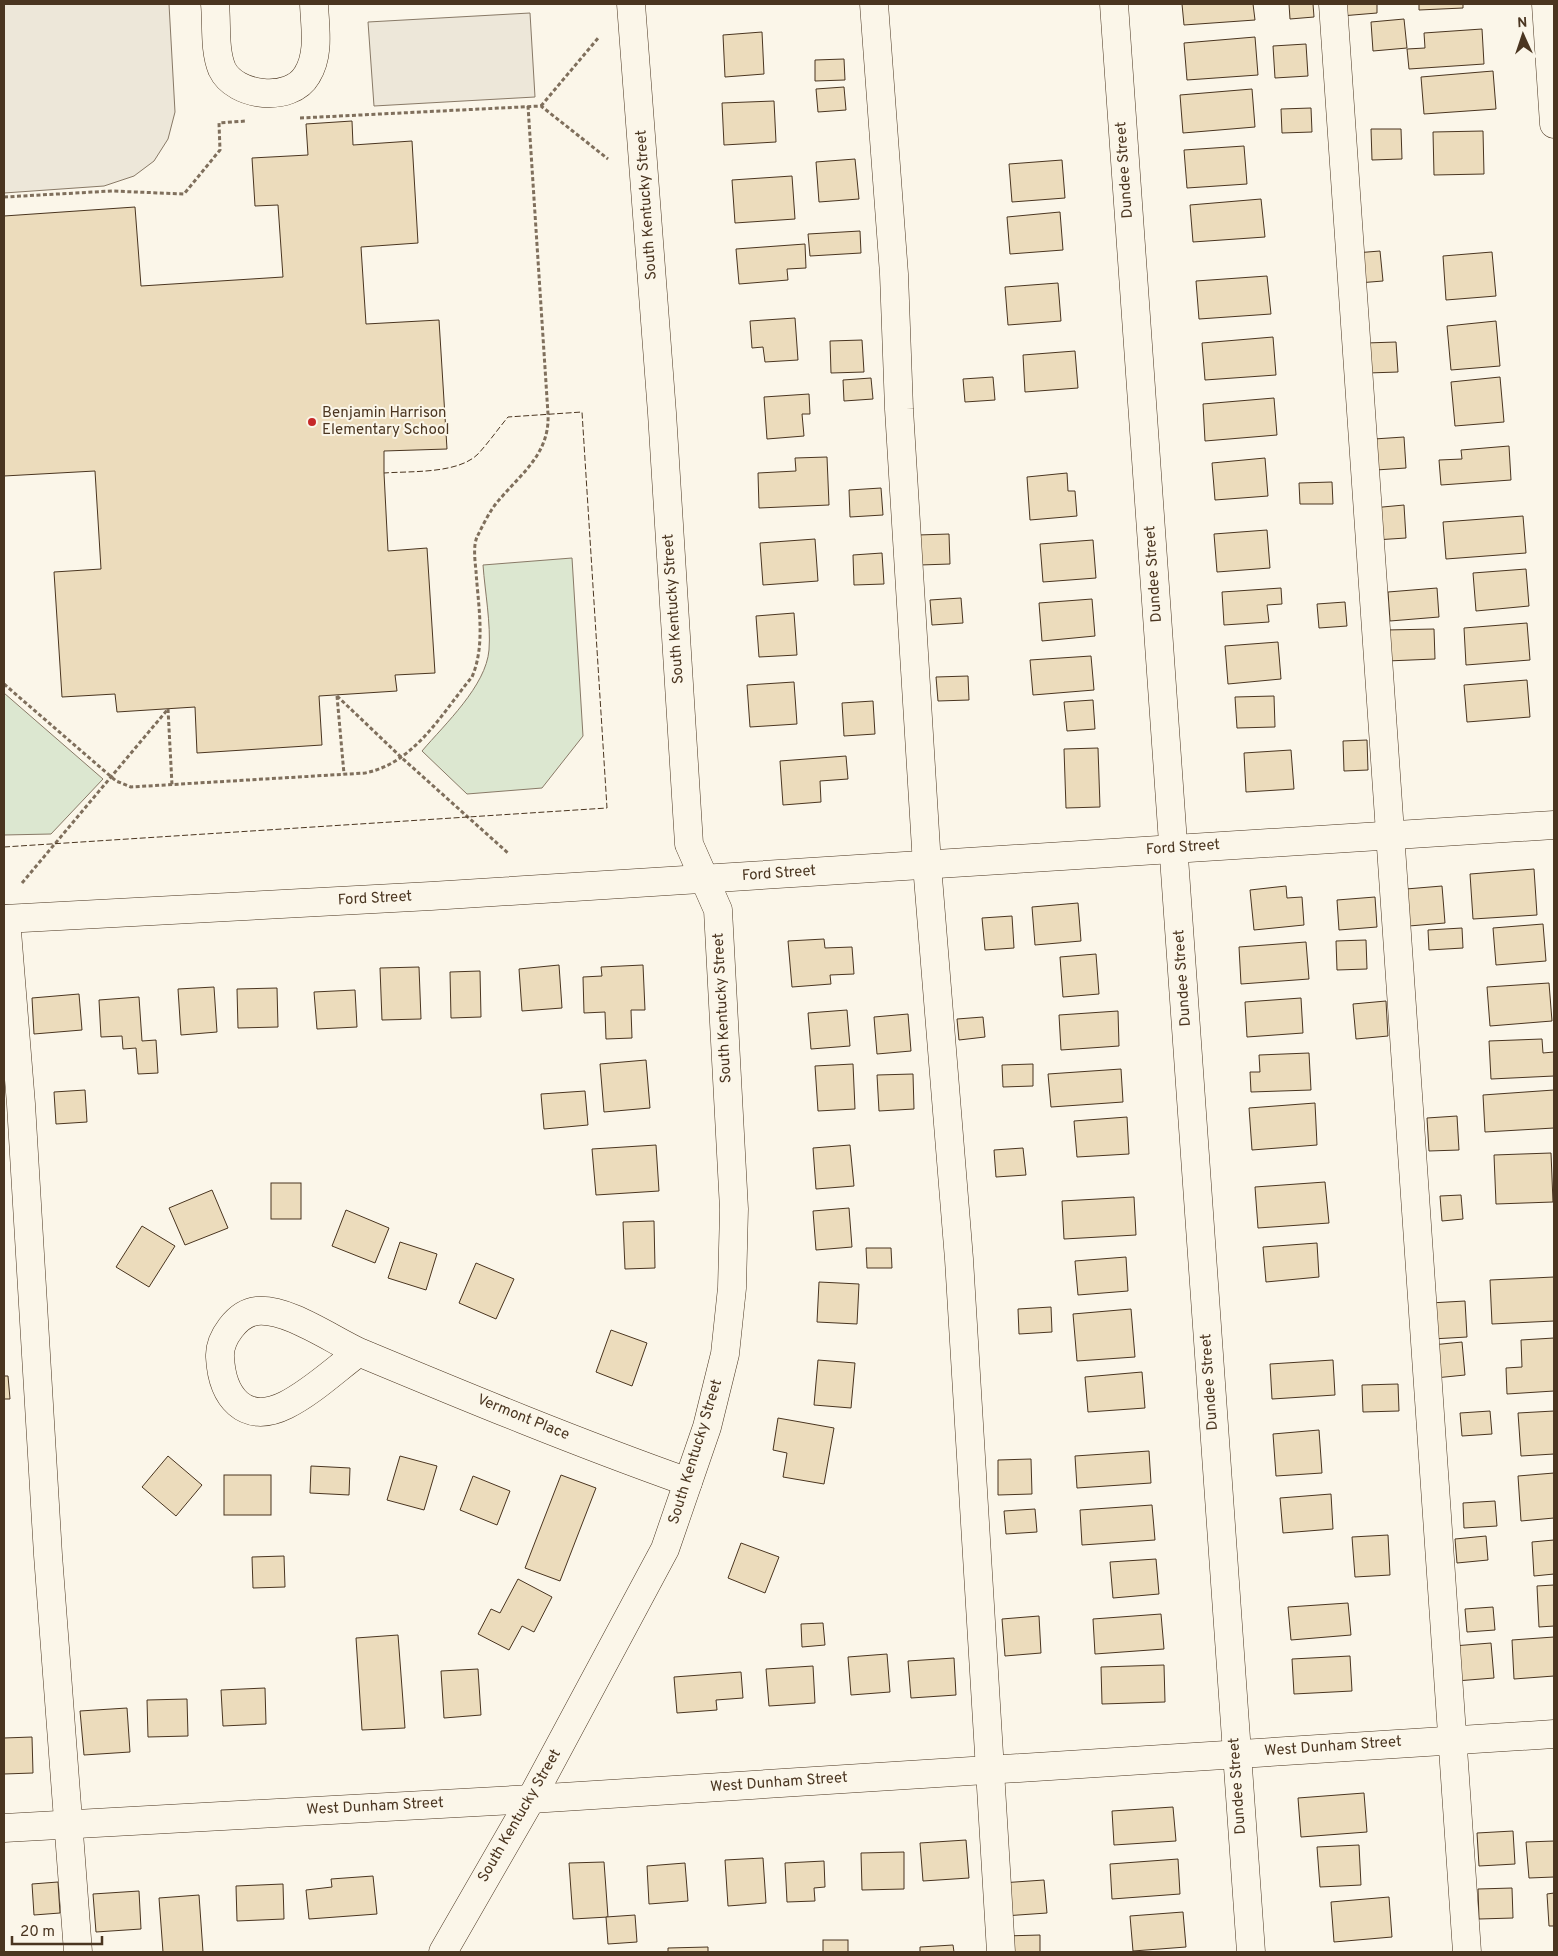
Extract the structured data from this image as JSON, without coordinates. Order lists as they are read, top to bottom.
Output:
{
  "streets": {
    "street": [
      "Dundee Street",
      "South Kentucky Street",
      "Ford Street",
      "Vermont Place",
      "West Dunham Street"
    ]
  },
  "crossings": [
    ["Dundee Street", "Ford Street"],
    ["Dundee Street", "West Dunham Street"],
    ["South Kentucky Street", "Ford Street"],
    ["South Kentucky Street", "Vermont Place"],
    ["South Kentucky Street", "West Dunham Street"]
  ],
  "places": ["Benjamin Harrison Elementary School"],
  "scale_bar": "20 m",
  "north": "top"
}
